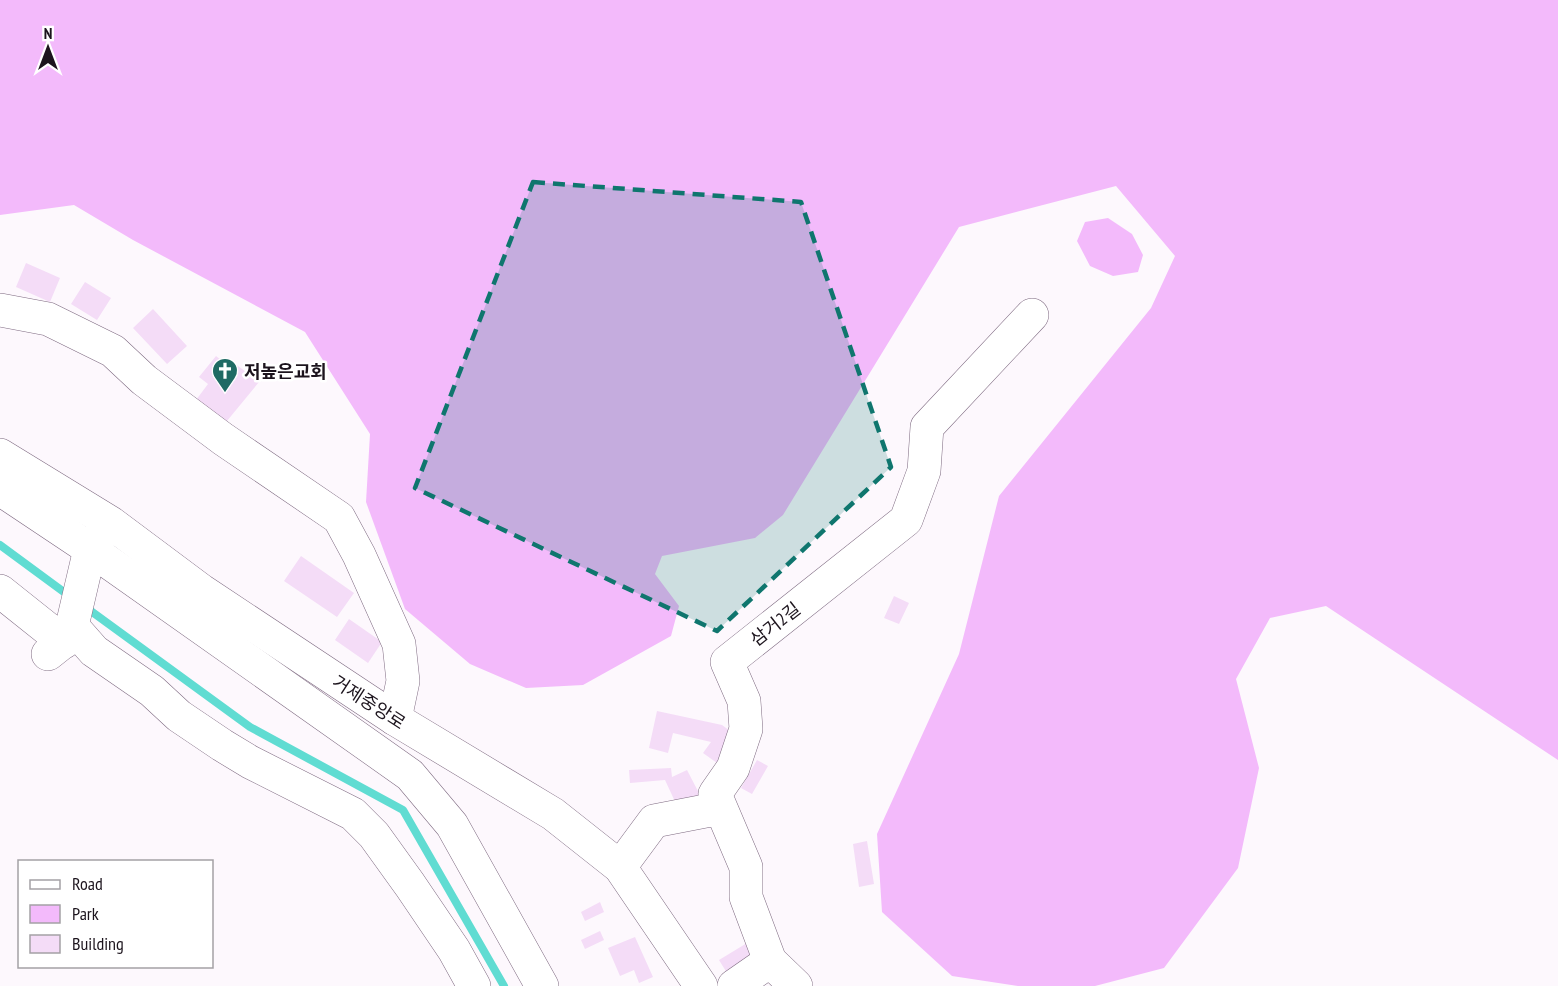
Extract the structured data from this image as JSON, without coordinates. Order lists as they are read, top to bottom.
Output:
{
  "streets": {
    "main road": ["삼거2길", "거제중앙로"]
  },
  "places": {
    "church": ["저높은교회"]
  },
  "legend": ["Road", "Park", "Building"],
  "north": "top"
}
